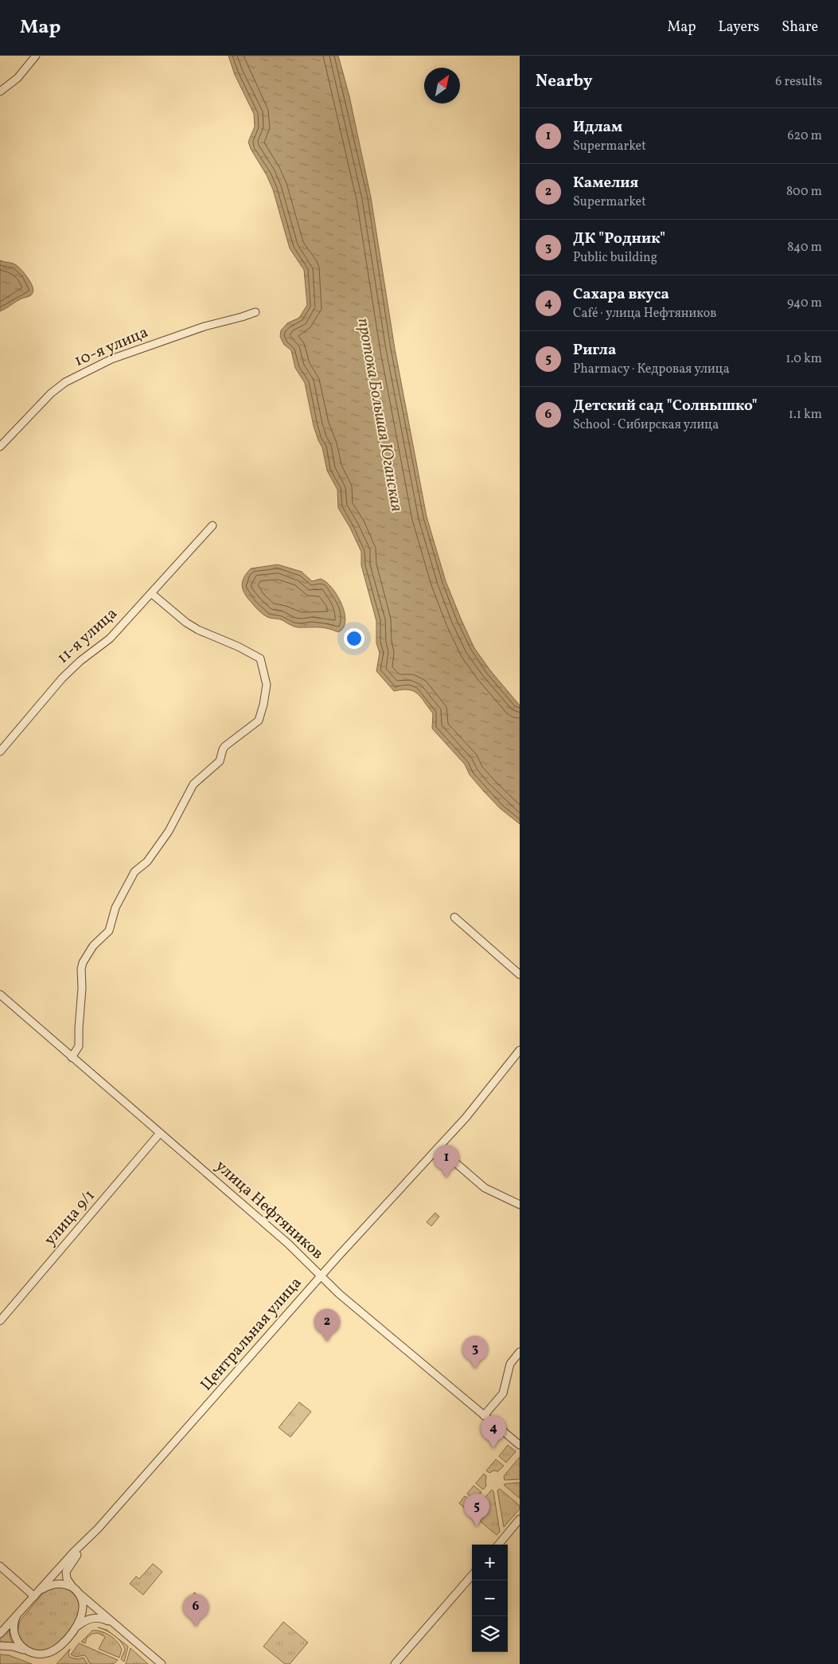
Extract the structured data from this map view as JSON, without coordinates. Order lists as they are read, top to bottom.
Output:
{
  "streets": {
    "street": [
      "10-я улица",
      "11-я улица",
      "улица Нефтяников",
      "улица 9/1",
      "Центральная улица"
    ]
  },
  "crossings": [
    ["улица Нефтяников", "улица 9/1"],
    ["улица Нефтяников", "Центральная улица"]
  ],
  "water": ["протока Большая Юганская"],
  "north": "top right",
  "page": {
    "header": "Map",
    "nav": ["Map", "Layers", "Share"],
    "heading": ["Nearby", "6 results"],
    "list": [
      {
        "mark": "1",
        "name": "Идлам",
        "note": "Supermarket",
        "value": "620 m"
      },
      {
        "mark": "2",
        "name": "Камелия",
        "note": "Supermarket",
        "value": "800 m"
      },
      {
        "mark": "3",
        "name": "ДК \"Родник\"",
        "note": "Public building",
        "value": "840 m"
      },
      {
        "mark": "4",
        "name": "Сахара вкуса",
        "note": "Café · улица Нефтяников",
        "value": "940 m"
      },
      {
        "mark": "5",
        "name": "Ригла",
        "note": "Pharmacy · Кедровая улица",
        "value": "1.0 km"
      },
      {
        "mark": "6",
        "name": "Детский сад \"Солнышко\"",
        "note": "School · Сибирская улица",
        "value": "1.1 km"
      }
    ],
    "pins": [
      "1",
      "2",
      "3",
      "4",
      "5",
      "6"
    ],
    "map_buttons": ["+", "−"]
  }
}
